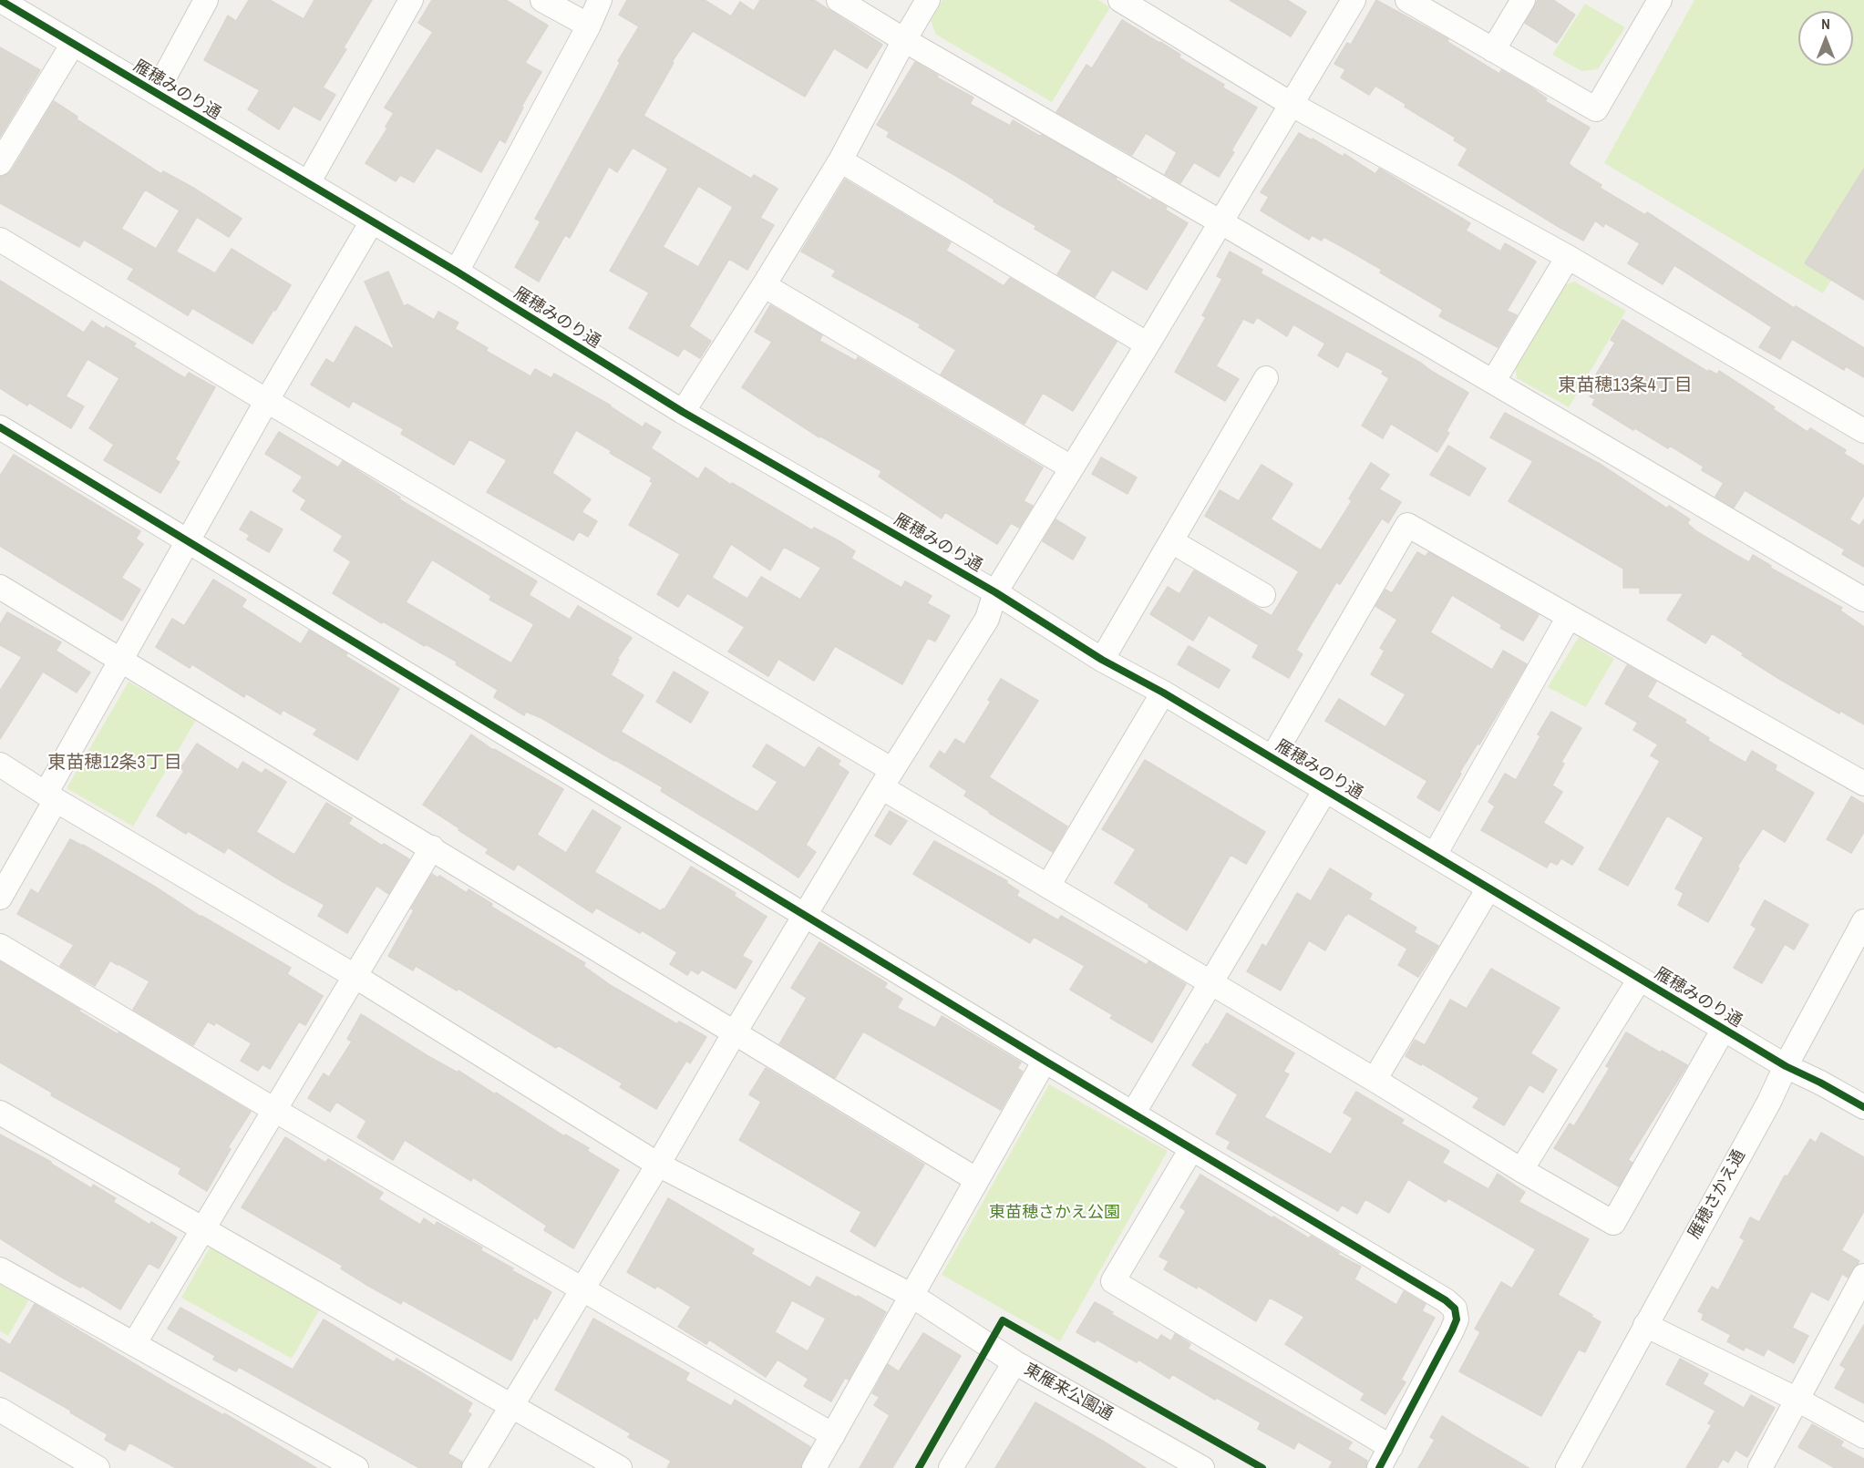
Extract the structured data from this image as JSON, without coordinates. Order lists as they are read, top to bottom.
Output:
{
  "streets": {
    "street": ["雁穂みのり通", "雁穂さかえ通", "東雁来公園通"]
  },
  "crossings": [
    ["雁穂みのり通", "雁穂さかえ通"]
  ],
  "districts": ["東苗穂13条4丁目", "東苗穂12条3丁目"],
  "parks": ["東苗穂さかえ公園"],
  "north": "top"
}
